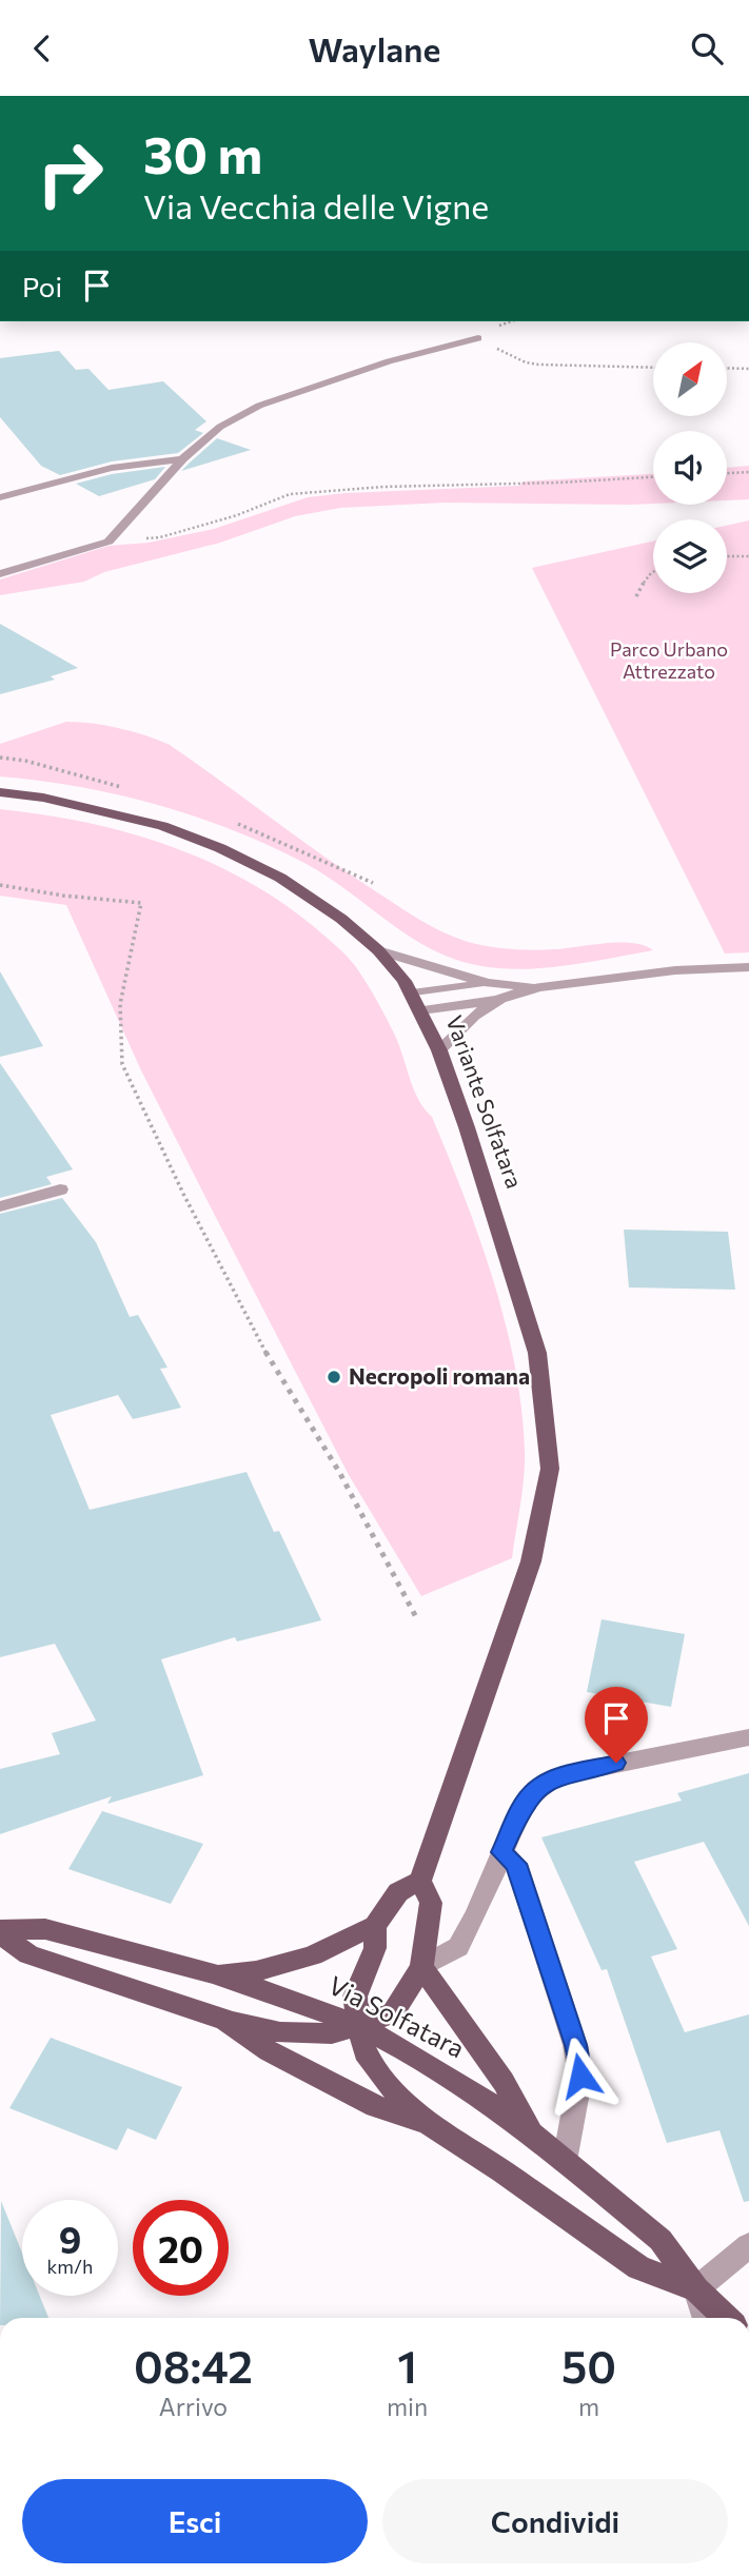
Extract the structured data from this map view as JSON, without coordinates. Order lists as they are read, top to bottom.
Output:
{
  "streets": {
    "main road": ["Variante Solfatara", "Via Solfatara"]
  },
  "parks": ["Parco Urbano Attrezzato"],
  "places": ["Necropoli romana"],
  "north": "top right",
  "page": {
    "header": "Waylane",
    "turn": ["30 m", "Via Vecchia delle Vigne"],
    "then": "Poi",
    "speed": "9 km/h",
    "limit": "20",
    "eta": [
      "08:42",
      "Arrivo",
      "1",
      "min",
      "50",
      "m"
    ],
    "buttons": ["Esci", "Condividi"]
  }
}
